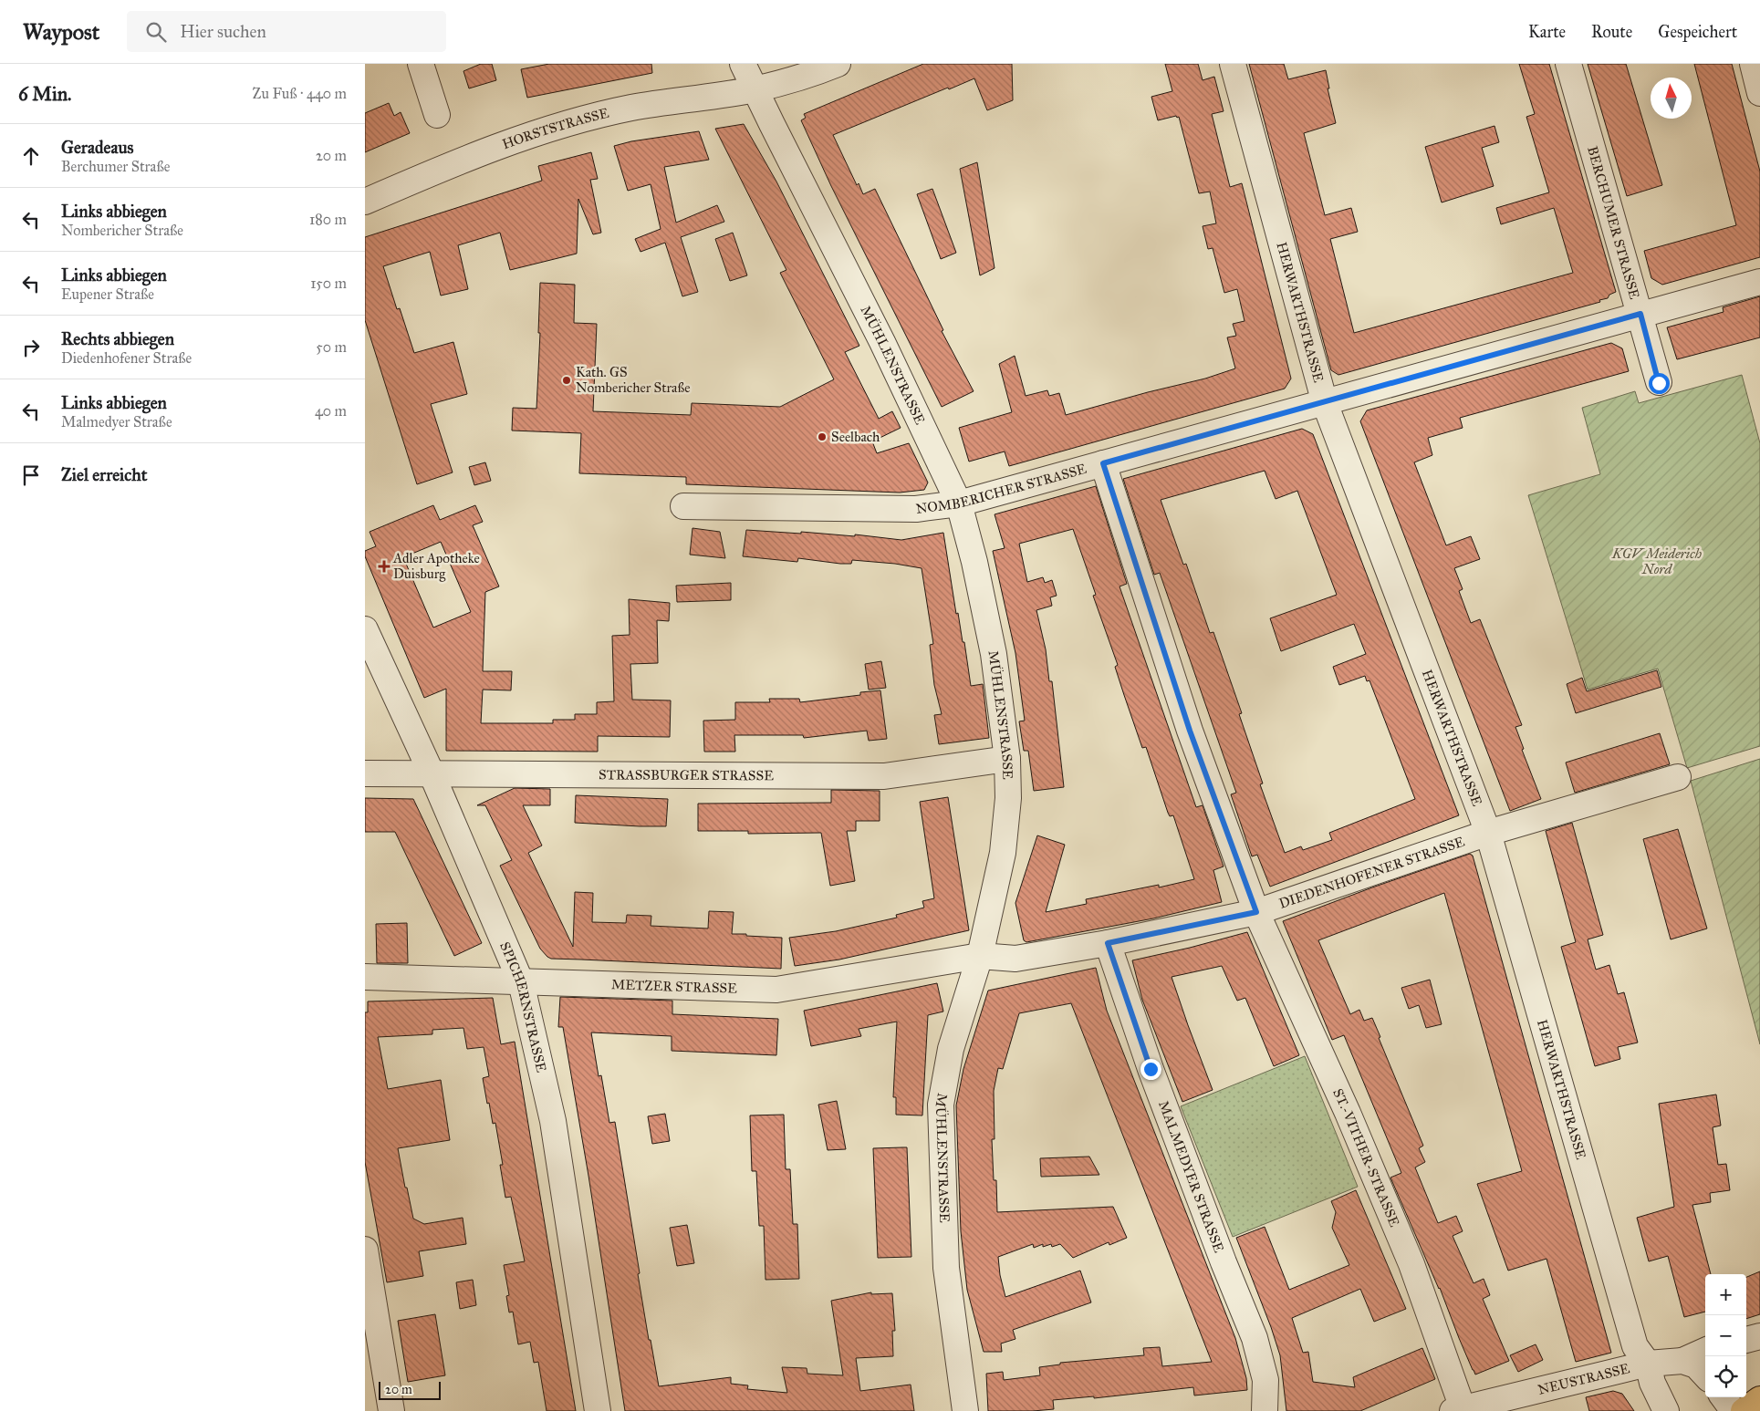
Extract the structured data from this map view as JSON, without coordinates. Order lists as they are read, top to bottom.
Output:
{
  "streets": {
    "street": [
      "HORSTSTRASSE",
      "BERCHUMER STRASSE",
      "HERWARTHSTRASSE",
      "MÜHLENSTRASSE",
      "NOMBERICHER STRASSE",
      "STRASSBURGER STRASSE",
      "DIEDENHOFENER STRASSE",
      "METZER STRASSE",
      "SPICHERNSTRASSE",
      "ST.-VITHER-STRASSE",
      "MALMEDYER STRASSE",
      "NEUSTRASSE"
    ]
  },
  "crossings": [
    ["HORSTSTRASSE", "MÜHLENSTRASSE"],
    ["BERCHUMER STRASSE", "NOMBERICHER STRASSE"],
    ["HERWARTHSTRASSE", "NOMBERICHER STRASSE"],
    ["HERWARTHSTRASSE", "DIEDENHOFENER STRASSE"],
    ["HERWARTHSTRASSE", "NEUSTRASSE"],
    ["MÜHLENSTRASSE", "NOMBERICHER STRASSE"],
    ["MÜHLENSTRASSE", "STRASSBURGER STRASSE"],
    ["MÜHLENSTRASSE", "DIEDENHOFENER STRASSE"],
    ["MÜHLENSTRASSE", "METZER STRASSE"],
    ["NOMBERICHER STRASSE", "ST.-VITHER-STRASSE"],
    ["STRASSBURGER STRASSE", "SPICHERNSTRASSE"],
    ["DIEDENHOFENER STRASSE", "METZER STRASSE"],
    ["DIEDENHOFENER STRASSE", "ST.-VITHER-STRASSE"],
    ["DIEDENHOFENER STRASSE", "MALMEDYER STRASSE"],
    ["METZER STRASSE", "SPICHERNSTRASSE"],
    ["ST.-VITHER-STRASSE", "NEUSTRASSE"]
  ],
  "parks": ["KGV Meiderich Nord"],
  "places": {
    "other": ["Kath. GS Nombericher Straße", "Seelbach"],
    "health": ["Adler Apotheke Duisburg"]
  },
  "scale_bar": "20 m",
  "north": "top",
  "page": {
    "header": "Waypost",
    "search": "Hier suchen",
    "nav": ["Karte", "Route", "Gespeichert"],
    "heading": ["6 Min.", "Zu Fuß · 440 m"],
    "list": [
      ["Geradeaus", "Berchumer Straße", "20 m"],
      ["Links abbiegen", "Nombericher Straße", "180 m"],
      ["Links abbiegen", "Eupener Straße", "150 m"],
      ["Rechts abbiegen", "Diedenhofener Straße", "50 m"],
      ["Links abbiegen", "Malmedyer Straße", "40 m"],
      "Ziel erreicht"
    ],
    "map_buttons": ["+", "−"],
    "scale": "20 m"
  }
}
